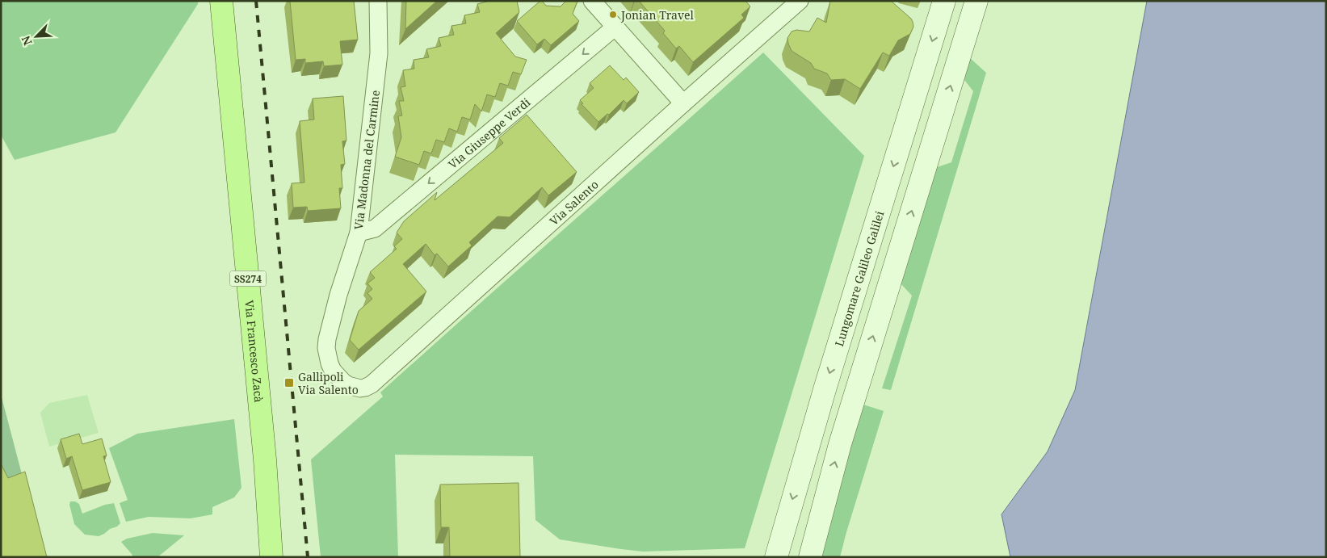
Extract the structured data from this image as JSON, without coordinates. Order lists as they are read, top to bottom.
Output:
{
  "streets": {
    "main road": ["SS274", "Lungomare Galileo Galilei", "Via Francesco Zacà"],
    "street": ["Via Giuseppe Verdi", "Via Madonna del Carmine", "Via Salento"]
  },
  "crossings": [
    ["Via Giuseppe Verdi", "Via Madonna del Carmine"],
    ["Via Madonna del Carmine", "Via Salento"]
  ],
  "one_way": ["Via Giuseppe Verdi"],
  "places": {
    "other": ["Jonian Travel"],
    "transit": ["Gallipoli Via Salento"]
  },
  "north": "bottom left"
}
